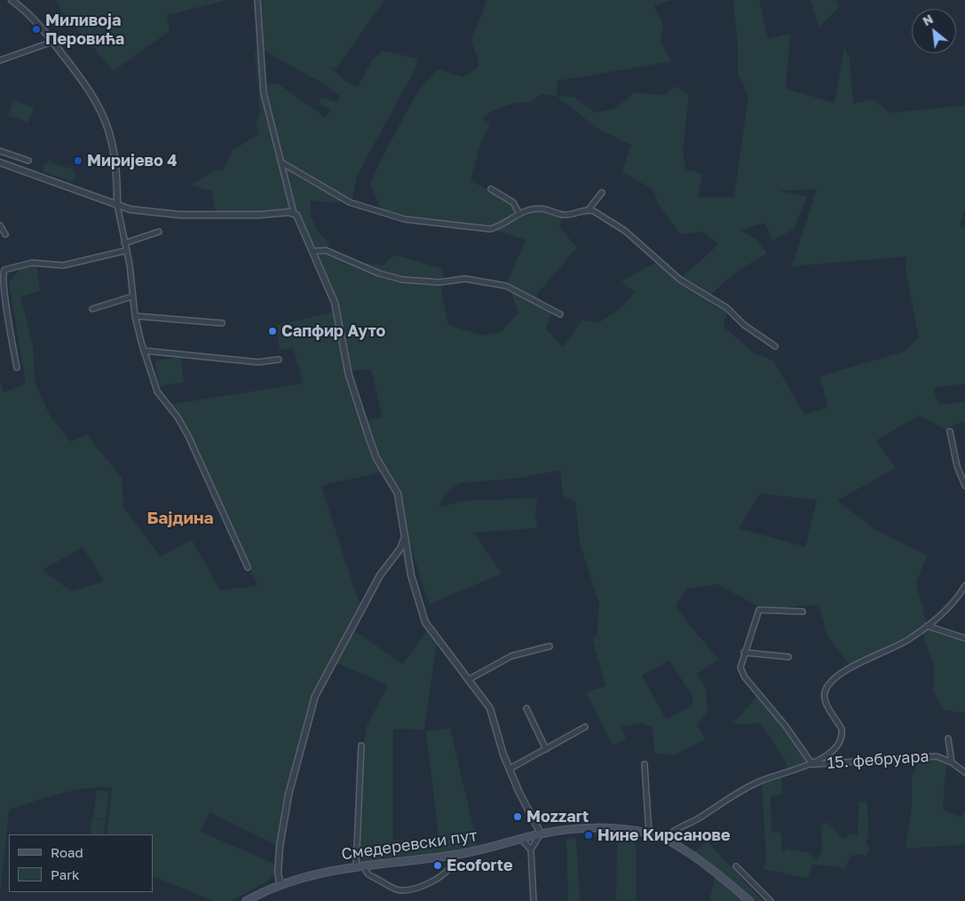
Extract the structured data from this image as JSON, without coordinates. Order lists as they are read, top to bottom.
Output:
{
  "streets": {
    "main road": ["Смедеревски пут"],
    "street": ["15. фебруара"]
  },
  "districts": ["Бајдина"],
  "places": [
    "Миливоја Перовића",
    "Миријево 4",
    "Сапфир Ауто",
    "Mozzart",
    "Нине Кирсанове",
    "Ecoforte"
  ],
  "legend": ["Road", "Park"],
  "north": "top left"
}
